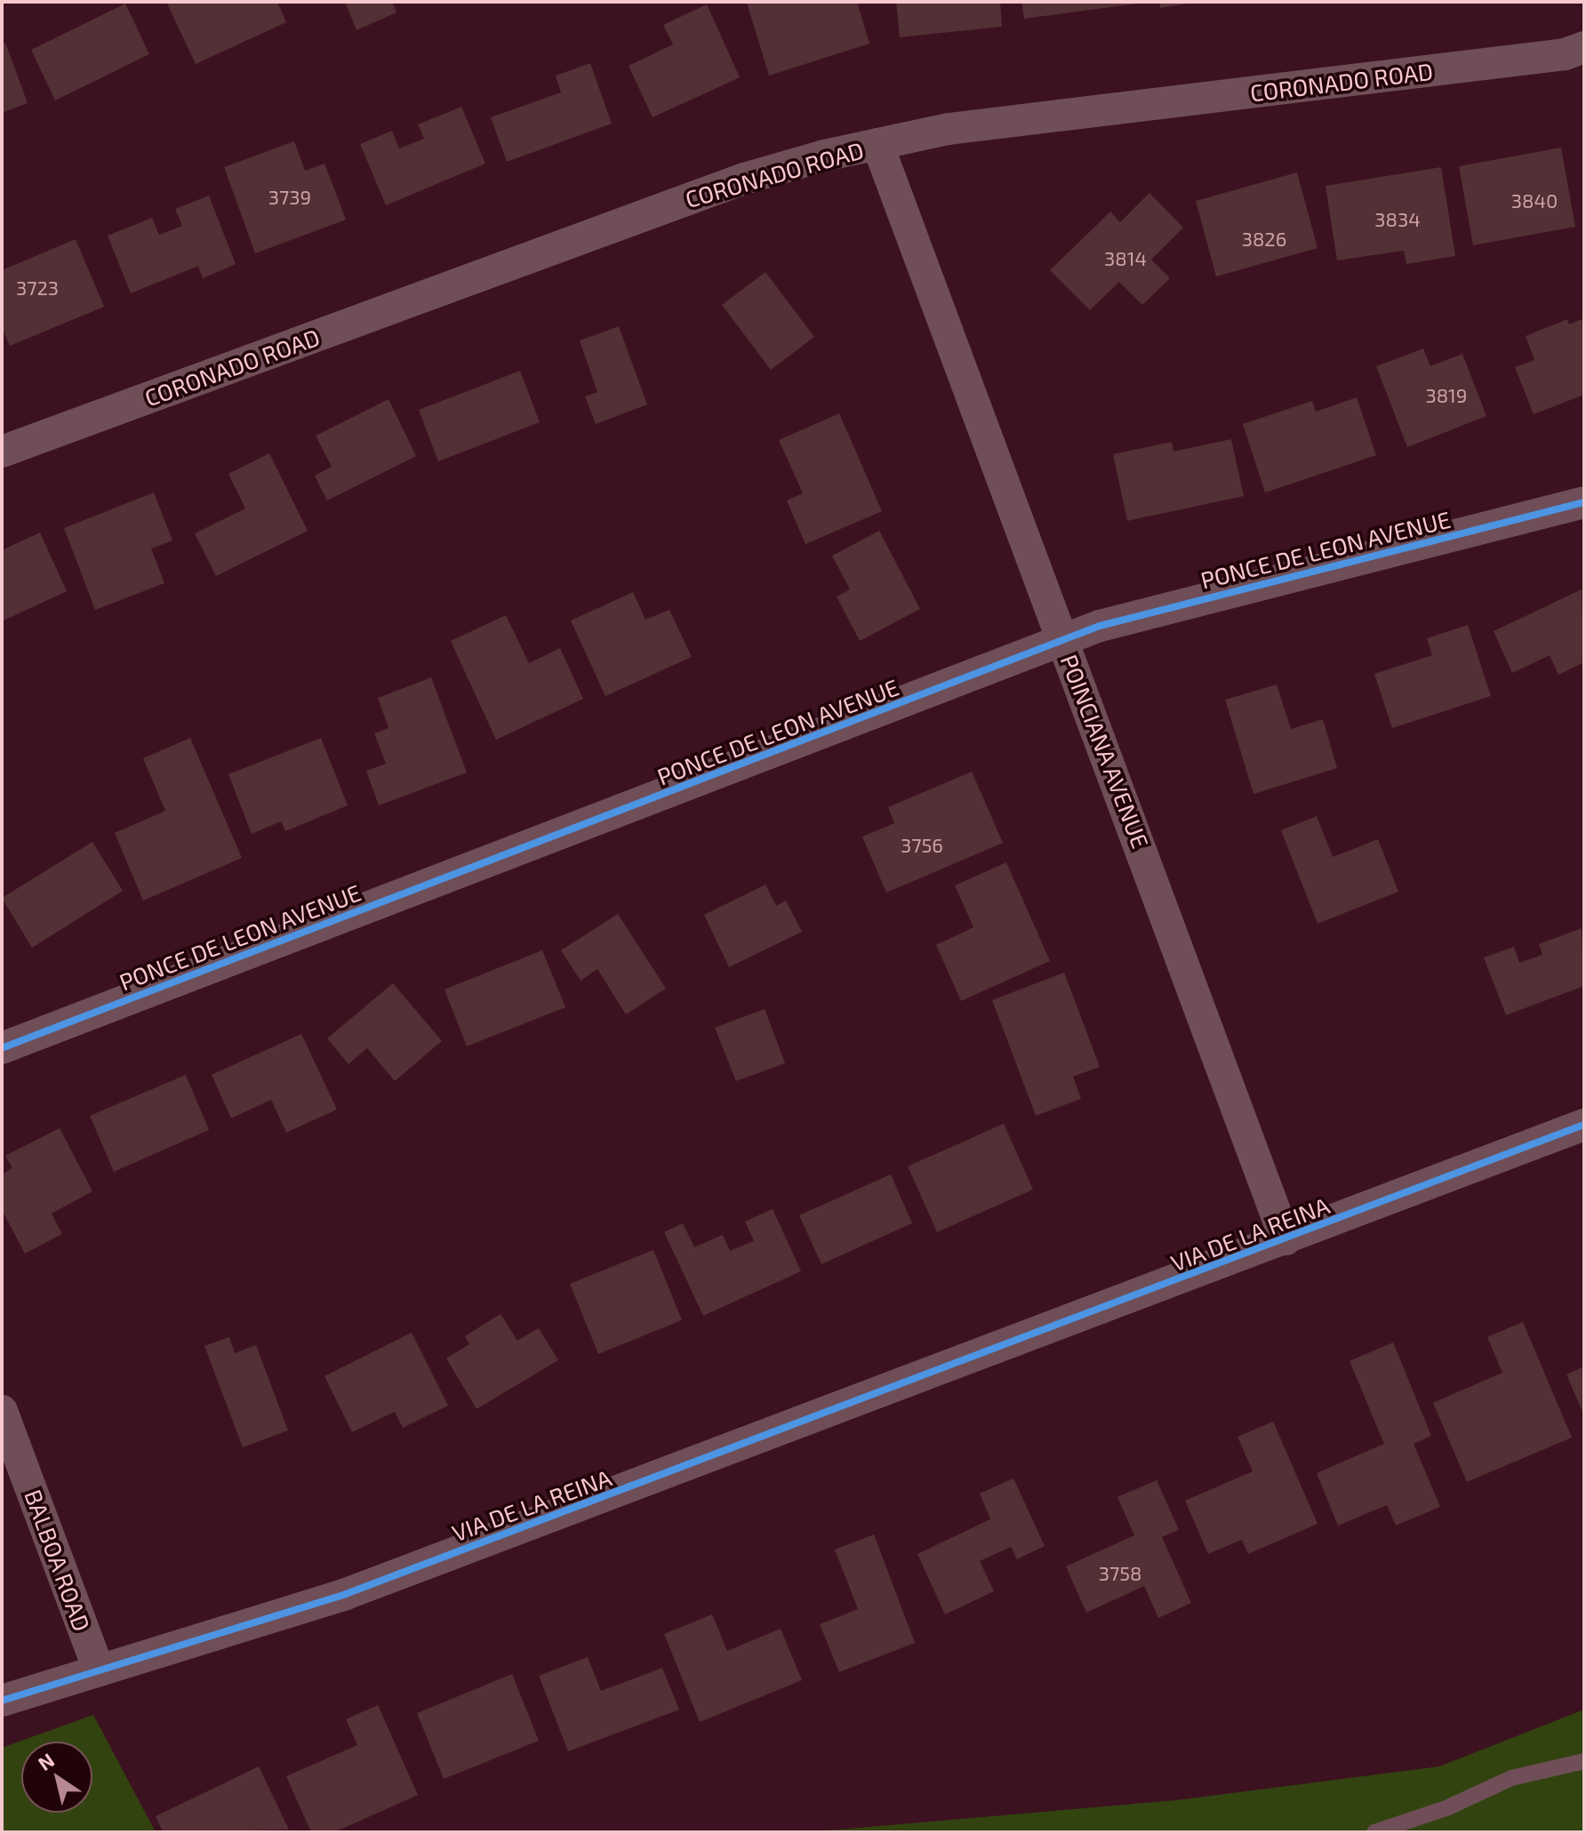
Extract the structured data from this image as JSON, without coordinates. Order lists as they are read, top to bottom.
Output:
{
  "streets": {
    "street": [
      "CORONADO ROAD",
      "PONCE DE LEON AVENUE",
      "POINCIANA AVENUE",
      "VIA DE LA REINA",
      "BALBOA ROAD"
    ]
  },
  "crossings": [
    ["CORONADO ROAD", "POINCIANA AVENUE"],
    ["PONCE DE LEON AVENUE", "POINCIANA AVENUE"],
    ["POINCIANA AVENUE", "VIA DE LA REINA"],
    ["VIA DE LA REINA", "BALBOA ROAD"]
  ],
  "house_numbers": [
    "3739",
    "3840",
    "3834",
    "3826",
    "3814",
    "3723",
    "3819",
    "3756",
    "3758"
  ],
  "north": "top left"
}
